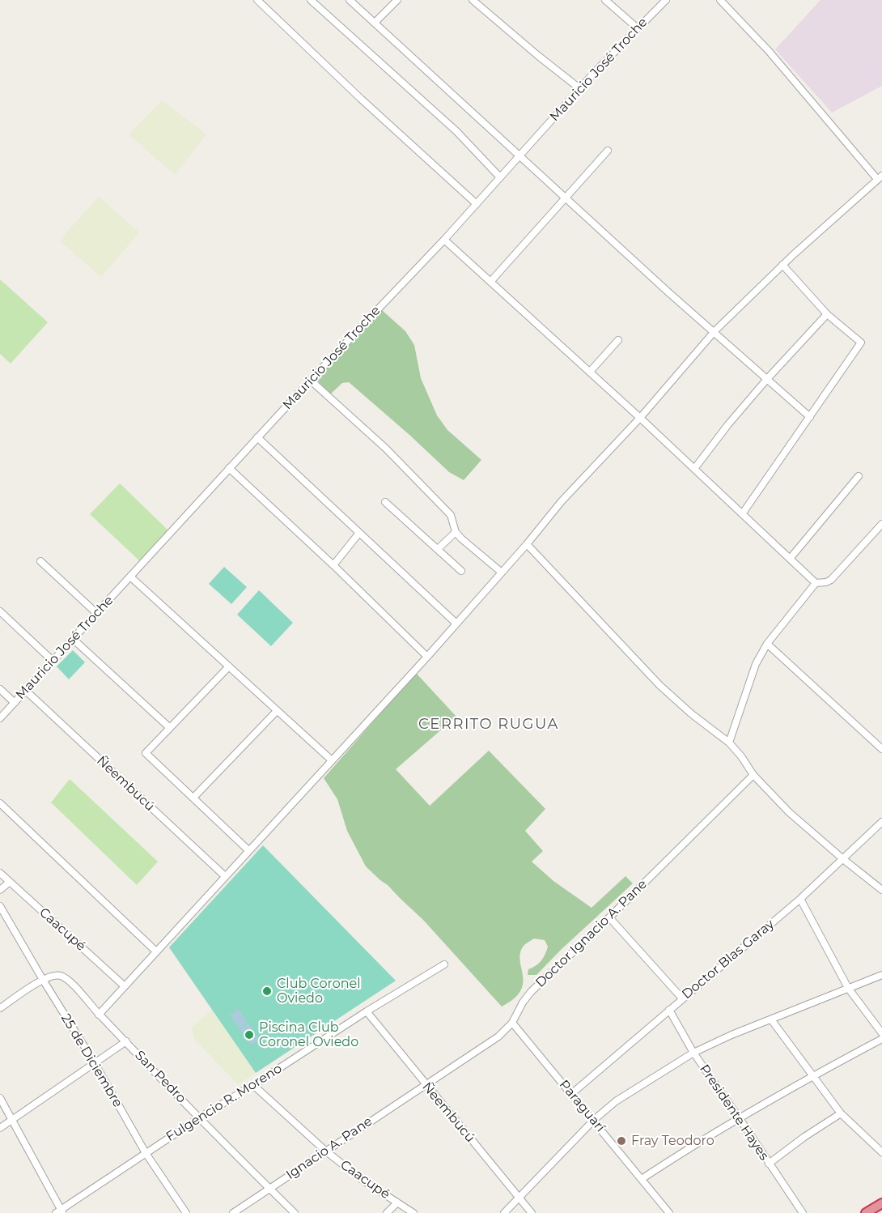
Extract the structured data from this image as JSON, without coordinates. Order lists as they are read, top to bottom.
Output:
{
  "streets": {
    "street": [
      "Mauricio José Troche",
      "Ñeembucú",
      "Caacupé",
      "Doctor Ignacio A. Pane",
      "Doctor Blas Garay",
      "25 de Diciembre",
      "San Pedro",
      "Fulgencio R. Moreno",
      "Paraguarí",
      "Presidente Hayes",
      "Ignacio A. Pane"
    ]
  },
  "crossings": [
    ["Mauricio José Troche", "Ñeembucú"],
    ["Ñeembucú", "Doctor Ignacio A. Pane"],
    ["Ñeembucú", "Fulgencio R. Moreno"],
    ["Ñeembucú", "Ignacio A. Pane"],
    ["Caacupé", "Fulgencio R. Moreno"],
    ["Caacupé", "Ignacio A. Pane"],
    ["Doctor Ignacio A. Pane", "Paraguarí"],
    ["Doctor Ignacio A. Pane", "Ignacio A. Pane"],
    ["Doctor Blas Garay", "Paraguarí"],
    ["Doctor Blas Garay", "Presidente Hayes"],
    ["25 de Diciembre", "San Pedro"],
    ["25 de Diciembre", "Fulgencio R. Moreno"],
    ["San Pedro", "Fulgencio R. Moreno"],
    ["San Pedro", "Ignacio A. Pane"]
  ],
  "districts": ["CERRITO RUGUA"],
  "places": ["Club Coronel Oviedo", "Piscina Club Coronel Oviedo", "Fray Teodoro"]
}
